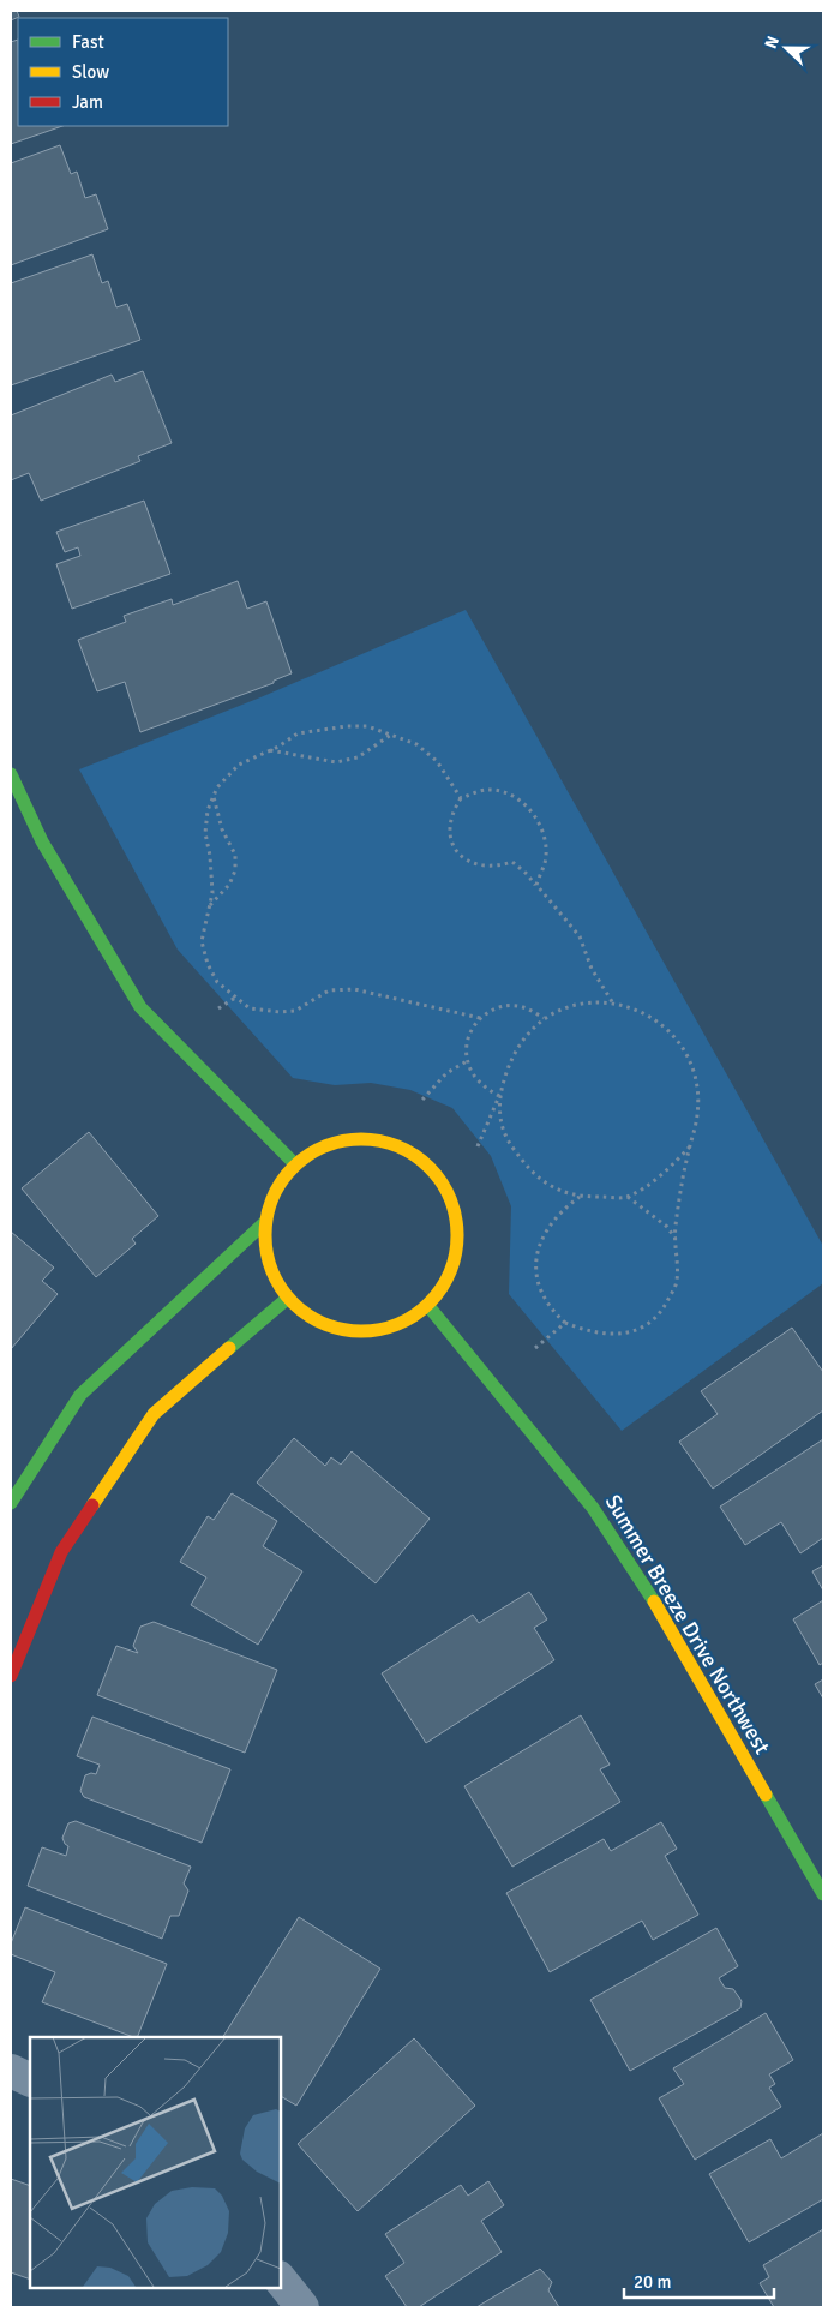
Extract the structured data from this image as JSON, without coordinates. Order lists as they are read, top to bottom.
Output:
{
  "streets": {
    "street": ["Summer Breeze Drive Northwest"]
  },
  "legend": ["Fast", "Slow", "Jam"],
  "scale_bar": "20 m",
  "north": "left"
}
